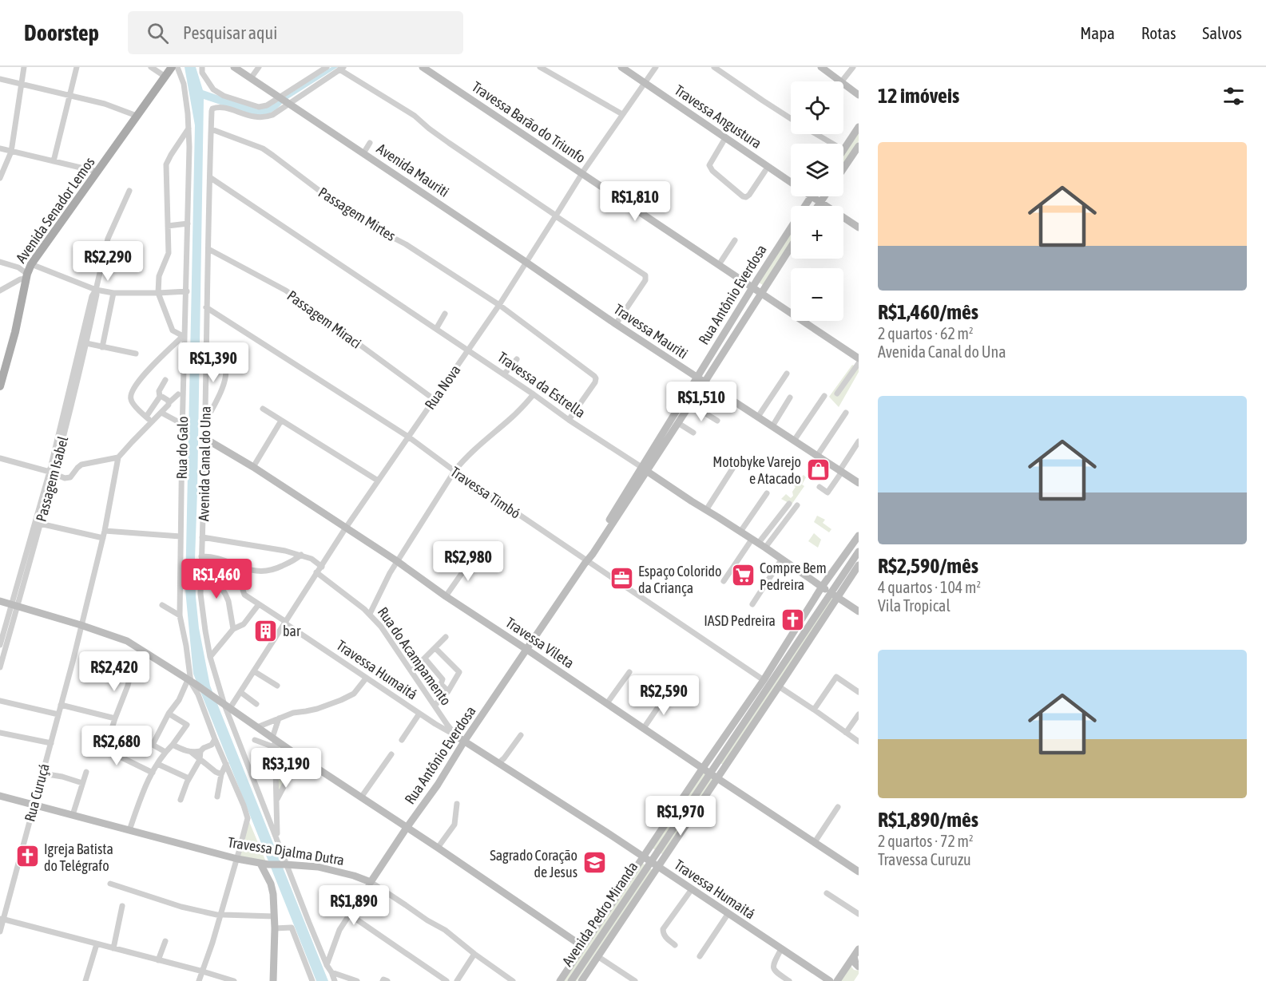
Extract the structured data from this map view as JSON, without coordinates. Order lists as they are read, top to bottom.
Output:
{
  "streets": {
    "main road": ["Avenida Senador Lemos"],
    "street": [
      "Travessa Angustura",
      "Travessa Barão do Triunfo",
      "Avenida Mauriti",
      "Passagem Mirtes",
      "Rua Antônio Everdosa",
      "Passagem Miraci",
      "Travessa Mauriti",
      "Travessa da Estrella",
      "Rua Nova",
      "Rua do Galo",
      "Avenida Canal do Una",
      "Passagem Isabel",
      "Travessa Timbó",
      "Travessa Vileta",
      "Rua do Acampamento",
      "Travessa Humaitá",
      "Rua Curuçá",
      "Travessa Djalma Dutra",
      "Avenida Pedro Miranda"
    ]
  },
  "crossings": [
    ["Travessa Angustura", "Rua Nova"],
    ["Travessa Barão do Triunfo", "Rua Antônio Everdosa"],
    ["Travessa Barão do Triunfo", "Rua Nova"],
    ["Avenida Mauriti", "Travessa Mauriti"],
    ["Avenida Mauriti", "Rua Nova"],
    ["Avenida Mauriti", "Avenida Canal do Una"],
    ["Passagem Mirtes", "Travessa da Estrella"],
    ["Passagem Mirtes", "Rua Nova"],
    ["Passagem Mirtes", "Avenida Canal do Una"],
    ["Rua Antônio Everdosa", "Travessa Mauriti"],
    ["Rua Antônio Everdosa", "Travessa da Estrella"],
    ["Rua Antônio Everdosa", "Travessa Timbó"],
    ["Rua Antônio Everdosa", "Travessa Vileta"],
    ["Rua Antônio Everdosa", "Rua do Acampamento"],
    ["Rua Antônio Everdosa", "Travessa Humaitá"],
    ["Rua Antônio Everdosa", "Travessa Djalma Dutra"],
    ["Passagem Miraci", "Rua Nova"],
    ["Passagem Miraci", "Avenida Canal do Una"],
    ["Travessa Mauriti", "Rua Nova"],
    ["Travessa da Estrella", "Rua Nova"],
    ["Travessa da Estrella", "Avenida Canal do Una"],
    ["Travessa da Estrella", "Avenida Pedro Miranda"],
    ["Rua Nova", "Avenida Canal do Una"],
    ["Rua Nova", "Travessa Timbó"],
    ["Rua Nova", "Travessa Vileta"],
    ["Rua Nova", "Rua do Acampamento"],
    ["Rua Nova", "Travessa Humaitá"],
    ["Rua do Galo", "Travessa Djalma Dutra"],
    ["Avenida Canal do Una", "Travessa Timbó"],
    ["Avenida Canal do Una", "Travessa Vileta"],
    ["Travessa Timbó", "Avenida Pedro Miranda"],
    ["Travessa Vileta", "Avenida Pedro Miranda"],
    ["Rua do Acampamento", "Travessa Humaitá"],
    ["Travessa Humaitá", "Avenida Pedro Miranda"],
    ["Rua Curuçá", "Travessa Djalma Dutra"]
  ],
  "places": {
    "shop": ["Motobyke Varejo e Atacado"],
    "supermarket": ["Compre Bem Pedreira"],
    "office": ["Espaço Colorido da Criança"],
    "church": ["IASD Pedreira", "Igreja Batista do Telégrafo"],
    "building": ["bar"],
    "school or university": ["Sagrado Coração de Jesus"]
  },
  "page": {
    "header": "Doorstep",
    "search": "Pesquisar aqui",
    "nav": ["Mapa", "Rotas", "Salvos"],
    "heading": "12 imóveis",
    "map_buttons": ["+", "−"],
    "list": [
      {
        "name": "R$1,460/mês",
        "note": "2 quartos · 62 m² · Avenida Canal do Una"
      },
      {
        "name": "R$2,590/mês",
        "note": "4 quartos · 104 m² · Vila Tropical"
      },
      {
        "name": "R$1,890/mês",
        "note": "2 quartos · 72 m² · Travessa Curuzu"
      }
    ],
    "price": [
      "R$1,810",
      "R$2,290",
      "R$1,390",
      "R$1,510",
      "R$2,980",
      "R$1,460",
      "R$2,420",
      "R$2,590",
      "R$2,680",
      "R$3,190",
      "R$1,970",
      "R$1,890"
    ]
  }
}
